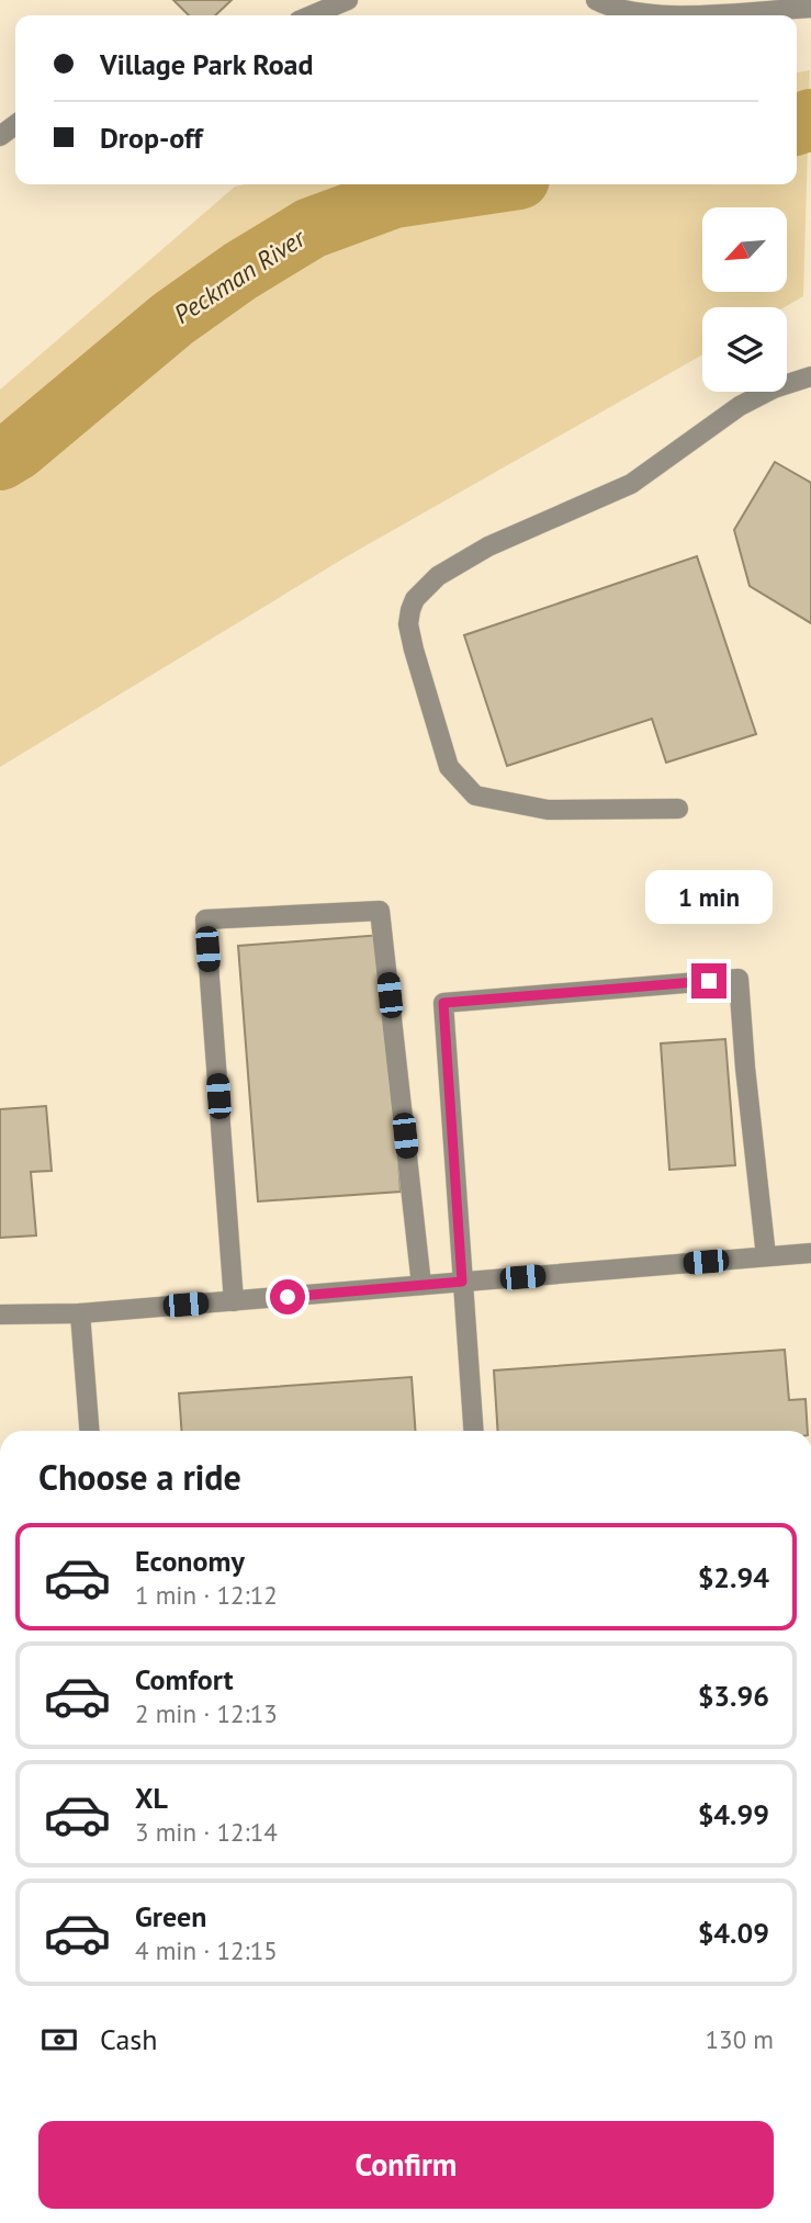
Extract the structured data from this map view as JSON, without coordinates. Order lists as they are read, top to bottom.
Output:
{
  "water": ["Peckman River"],
  "north": "bottom left",
  "page": {
    "banner": ["Village Park Road", "Drop-off"],
    "bubble": "1 min",
    "heading": "Choose a ride",
    "list": [
      {
        "name": "Economy",
        "note": "1 min · 12:12",
        "value": "$2.94"
      },
      {
        "name": "Comfort",
        "note": "2 min · 12:13",
        "value": "$3.96"
      },
      {
        "name": "XL",
        "note": "3 min · 12:14",
        "value": "$4.99"
      },
      {
        "name": "Green",
        "note": "4 min · 12:15",
        "value": "$4.09"
      }
    ],
    "pay": ["Cash", "130 m"],
    "buttons": "Confirm"
  }
}
